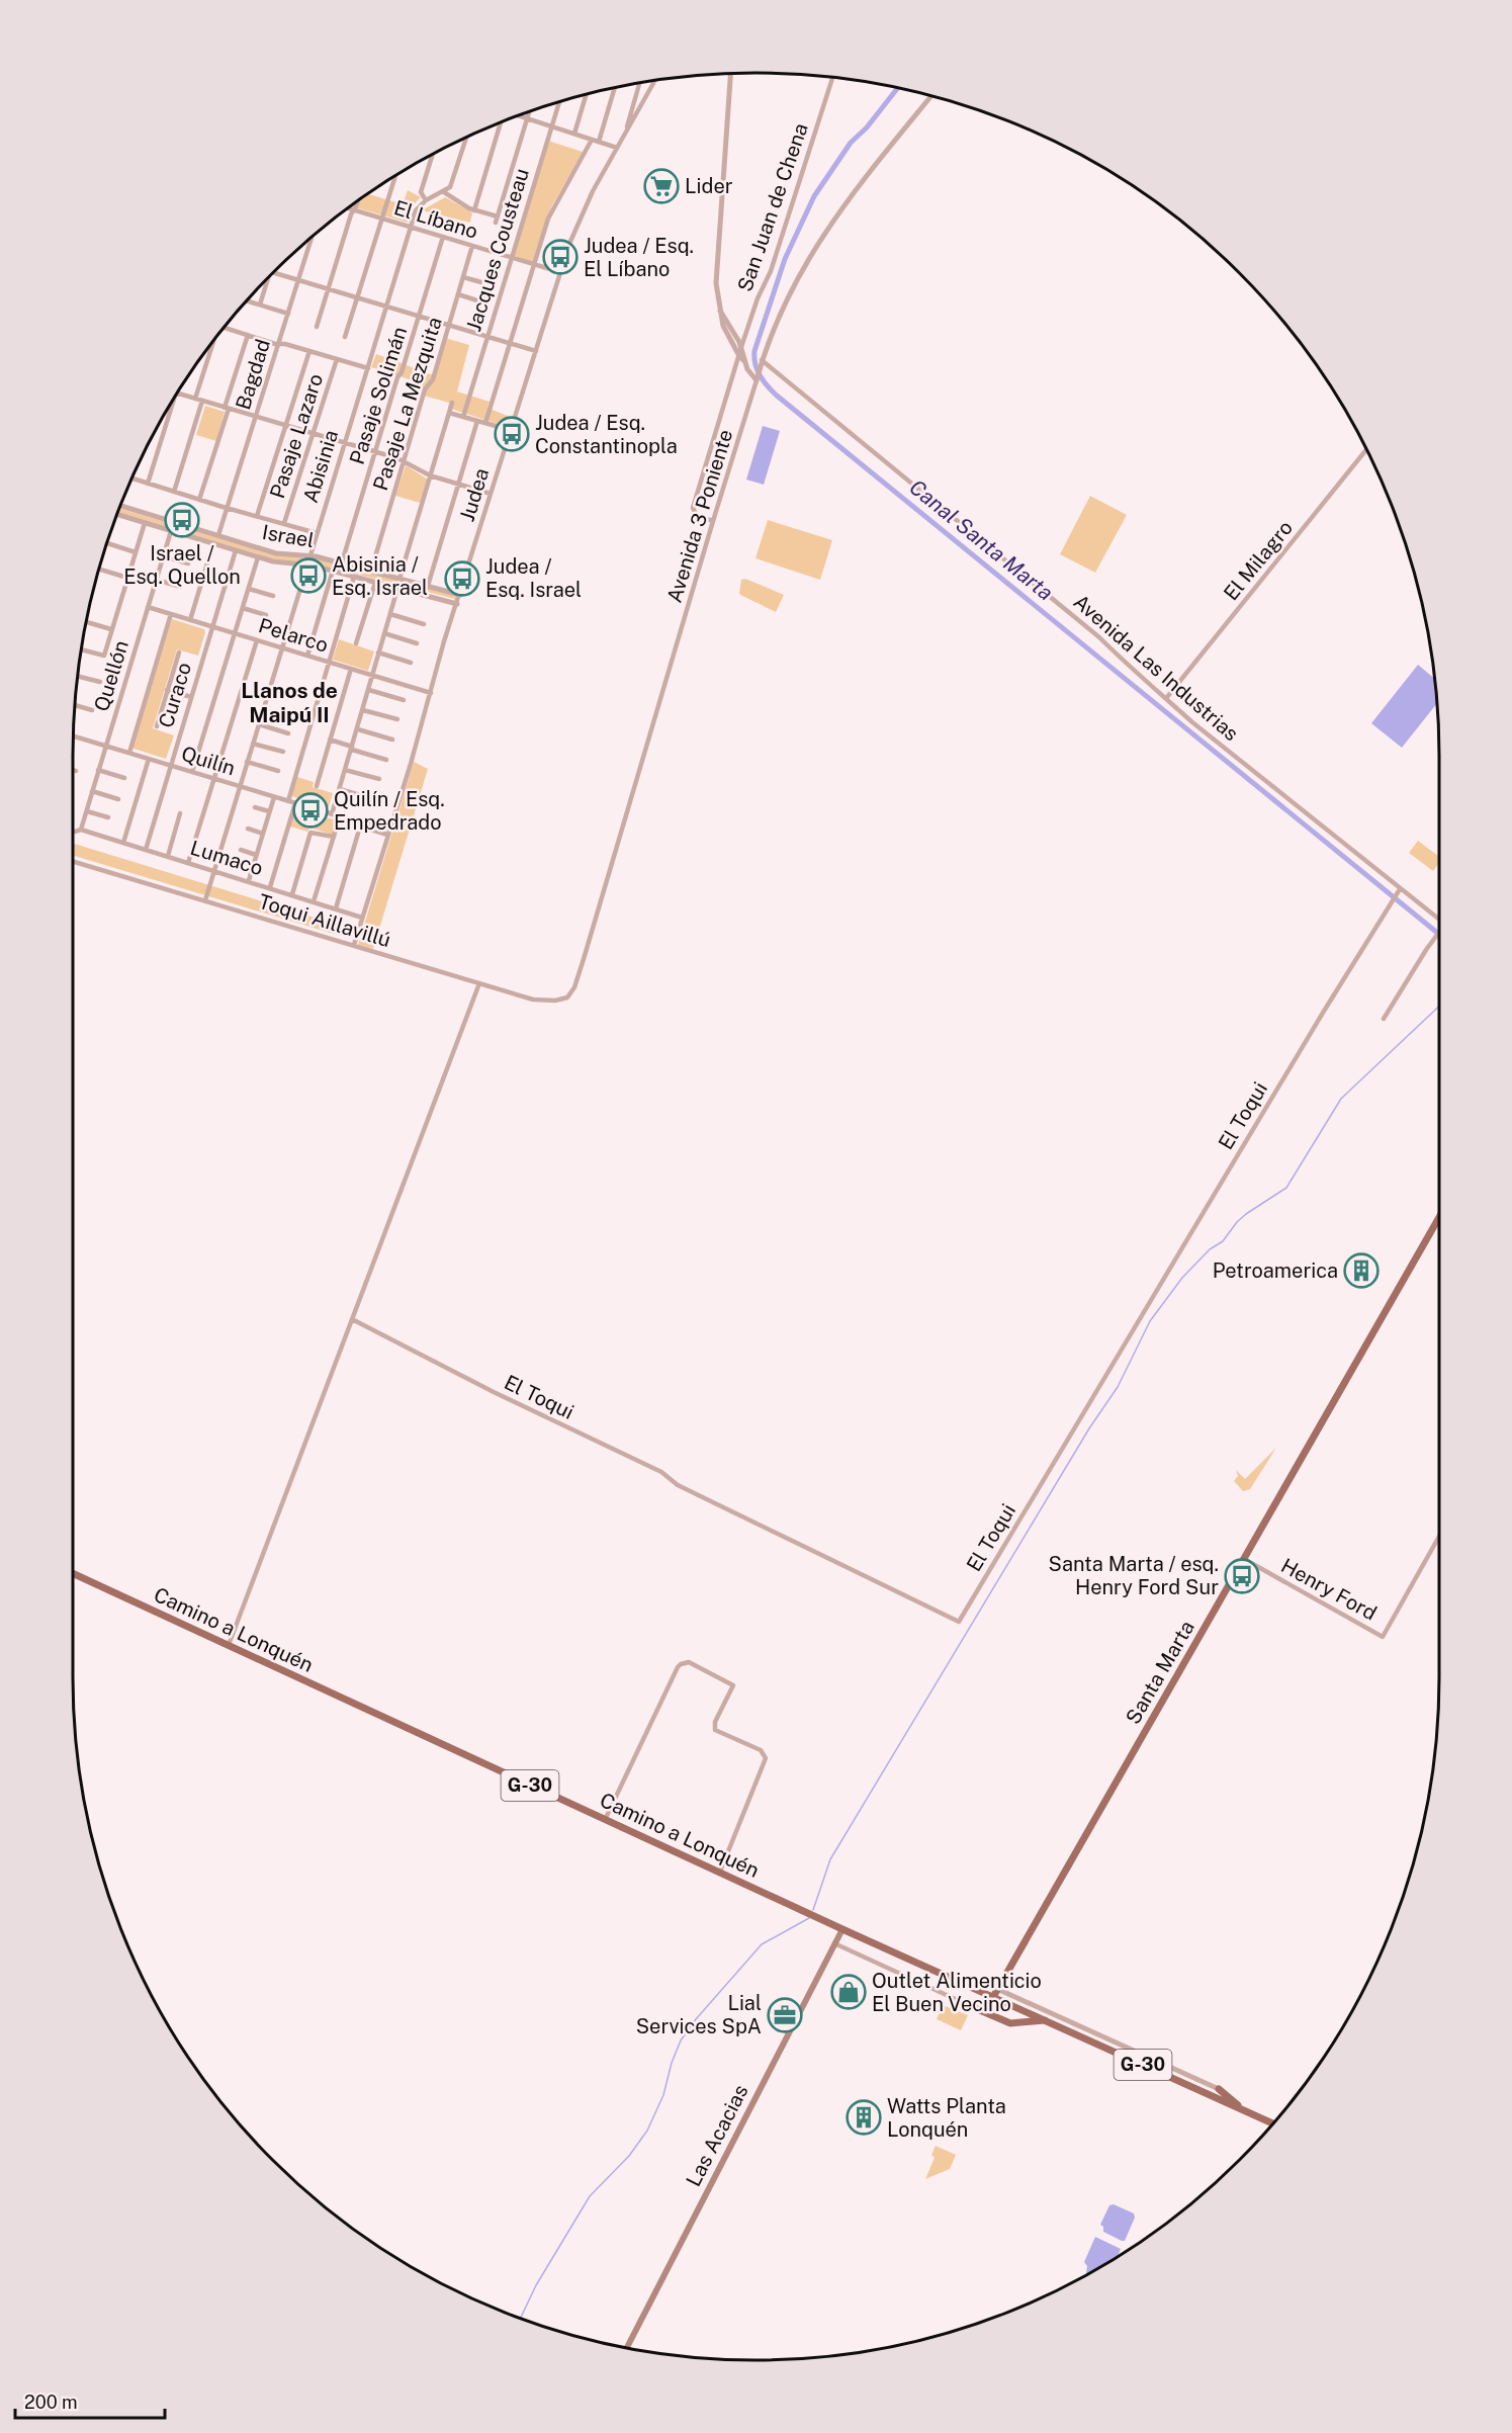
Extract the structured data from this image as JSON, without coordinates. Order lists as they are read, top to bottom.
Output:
{
  "streets": {
    "main road": [
      "Camino a Lonquén",
      "Santa Marta",
      "G-30",
      "Las Acacias"
    ],
    "street": [
      "San Juan de Chena",
      "El Líbano",
      "Jacques Cousteau",
      "Bagdad",
      "Pasaje Solimán",
      "Pasaje La Mezquita",
      "Pasaje Lazaro",
      "Abisinia",
      "Judea",
      "Avenida 3 Poniente",
      "Israel",
      "El Milagro",
      "Pelarco",
      "Avenida Las Industrias",
      "Quellón",
      "Curaco",
      "Quilín",
      "Lumaco",
      "Toqui Aillavillú",
      "El Toqui",
      "Henry Ford"
    ]
  },
  "crossings": [
    ["San Juan de Chena", "Avenida 3 Poniente"],
    ["El Líbano", "Jacques Cousteau"],
    ["El Líbano", "Pasaje Solimán"],
    ["El Líbano", "Pasaje La Mezquita"],
    ["El Líbano", "Abisinia"],
    ["El Líbano", "Judea"],
    ["Bagdad", "Israel"],
    ["Pasaje Solimán", "Israel"],
    ["Pasaje La Mezquita", "Israel"],
    ["Abisinia", "Israel"],
    ["Abisinia", "Pelarco"],
    ["Abisinia", "Quilín"],
    ["Abisinia", "Lumaco"],
    ["Abisinia", "Toqui Aillavillú"],
    ["Judea", "Israel"],
    ["Judea", "Pelarco"],
    ["Judea", "Quilín"],
    ["Judea", "Lumaco"],
    ["Judea", "Toqui Aillavillú"],
    ["Avenida 3 Poniente", "Avenida Las Industrias"],
    ["Avenida 3 Poniente", "Toqui Aillavillú"],
    ["Israel", "Quellón"],
    ["Israel", "Curaco"],
    ["El Milagro", "Avenida Las Industrias"],
    ["Pelarco", "Quellón"],
    ["Pelarco", "Curaco"],
    ["Avenida Las Industrias", "El Toqui"],
    ["Quellón", "Quilín"],
    ["Quellón", "Lumaco"],
    ["Curaco", "Quilín"],
    ["Curaco", "Lumaco"],
    ["Henry Ford", "Santa Marta"],
    ["Camino a Lonquén", "Santa Marta"],
    ["Camino a Lonquén", "Las Acacias"]
  ],
  "districts": ["Llanos de Maipú II"],
  "water": ["Canal Santa Marta"],
  "places": {
    "supermarket": ["Lider"],
    "bus stop": [
      "Judea / Esq. El Líbano",
      "Judea / Esq. Constantinopla",
      "Israel / Esq. Quellon",
      "Abisinia / Esq. Israel",
      "Judea / Esq. Israel",
      "Quilín / Esq. Empedrado",
      "Santa Marta / esq. Henry Ford Sur"
    ],
    "building": ["Petroamerica", "Watts Planta Lonquén"],
    "shop": ["Outlet Alimenticio El Buen Vecino"],
    "office": ["Lial Services SpA"]
  },
  "scale_bar": "200 m"
}
